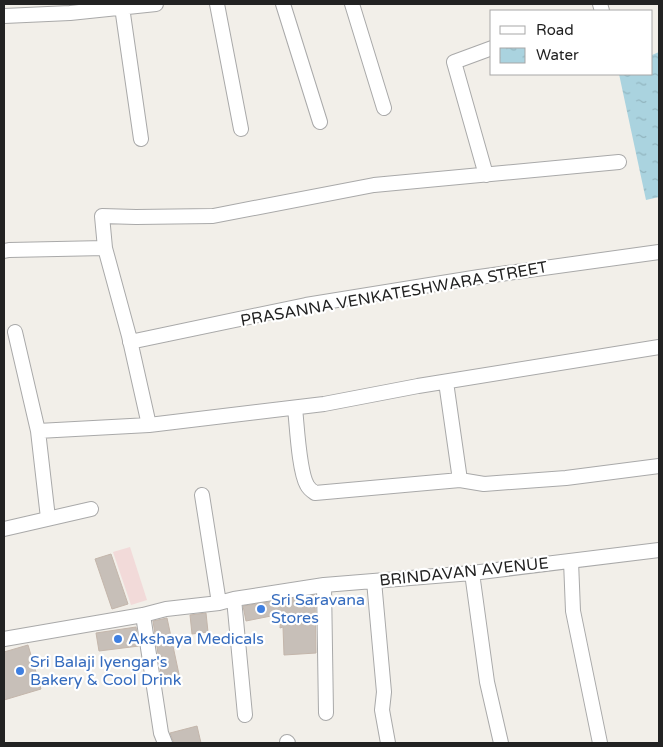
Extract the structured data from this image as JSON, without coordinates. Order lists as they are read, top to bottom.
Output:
{
  "streets": {
    "street": ["PRASANNA VENKATESHWARA STREET", "BRINDAVAN AVENUE"]
  },
  "places": ["Sri Saravana Stores", "Akshaya Medicals", "Sri Balaji Iyengar's Bakery & Cool Drink"],
  "legend": ["Road", "Water"]
}
